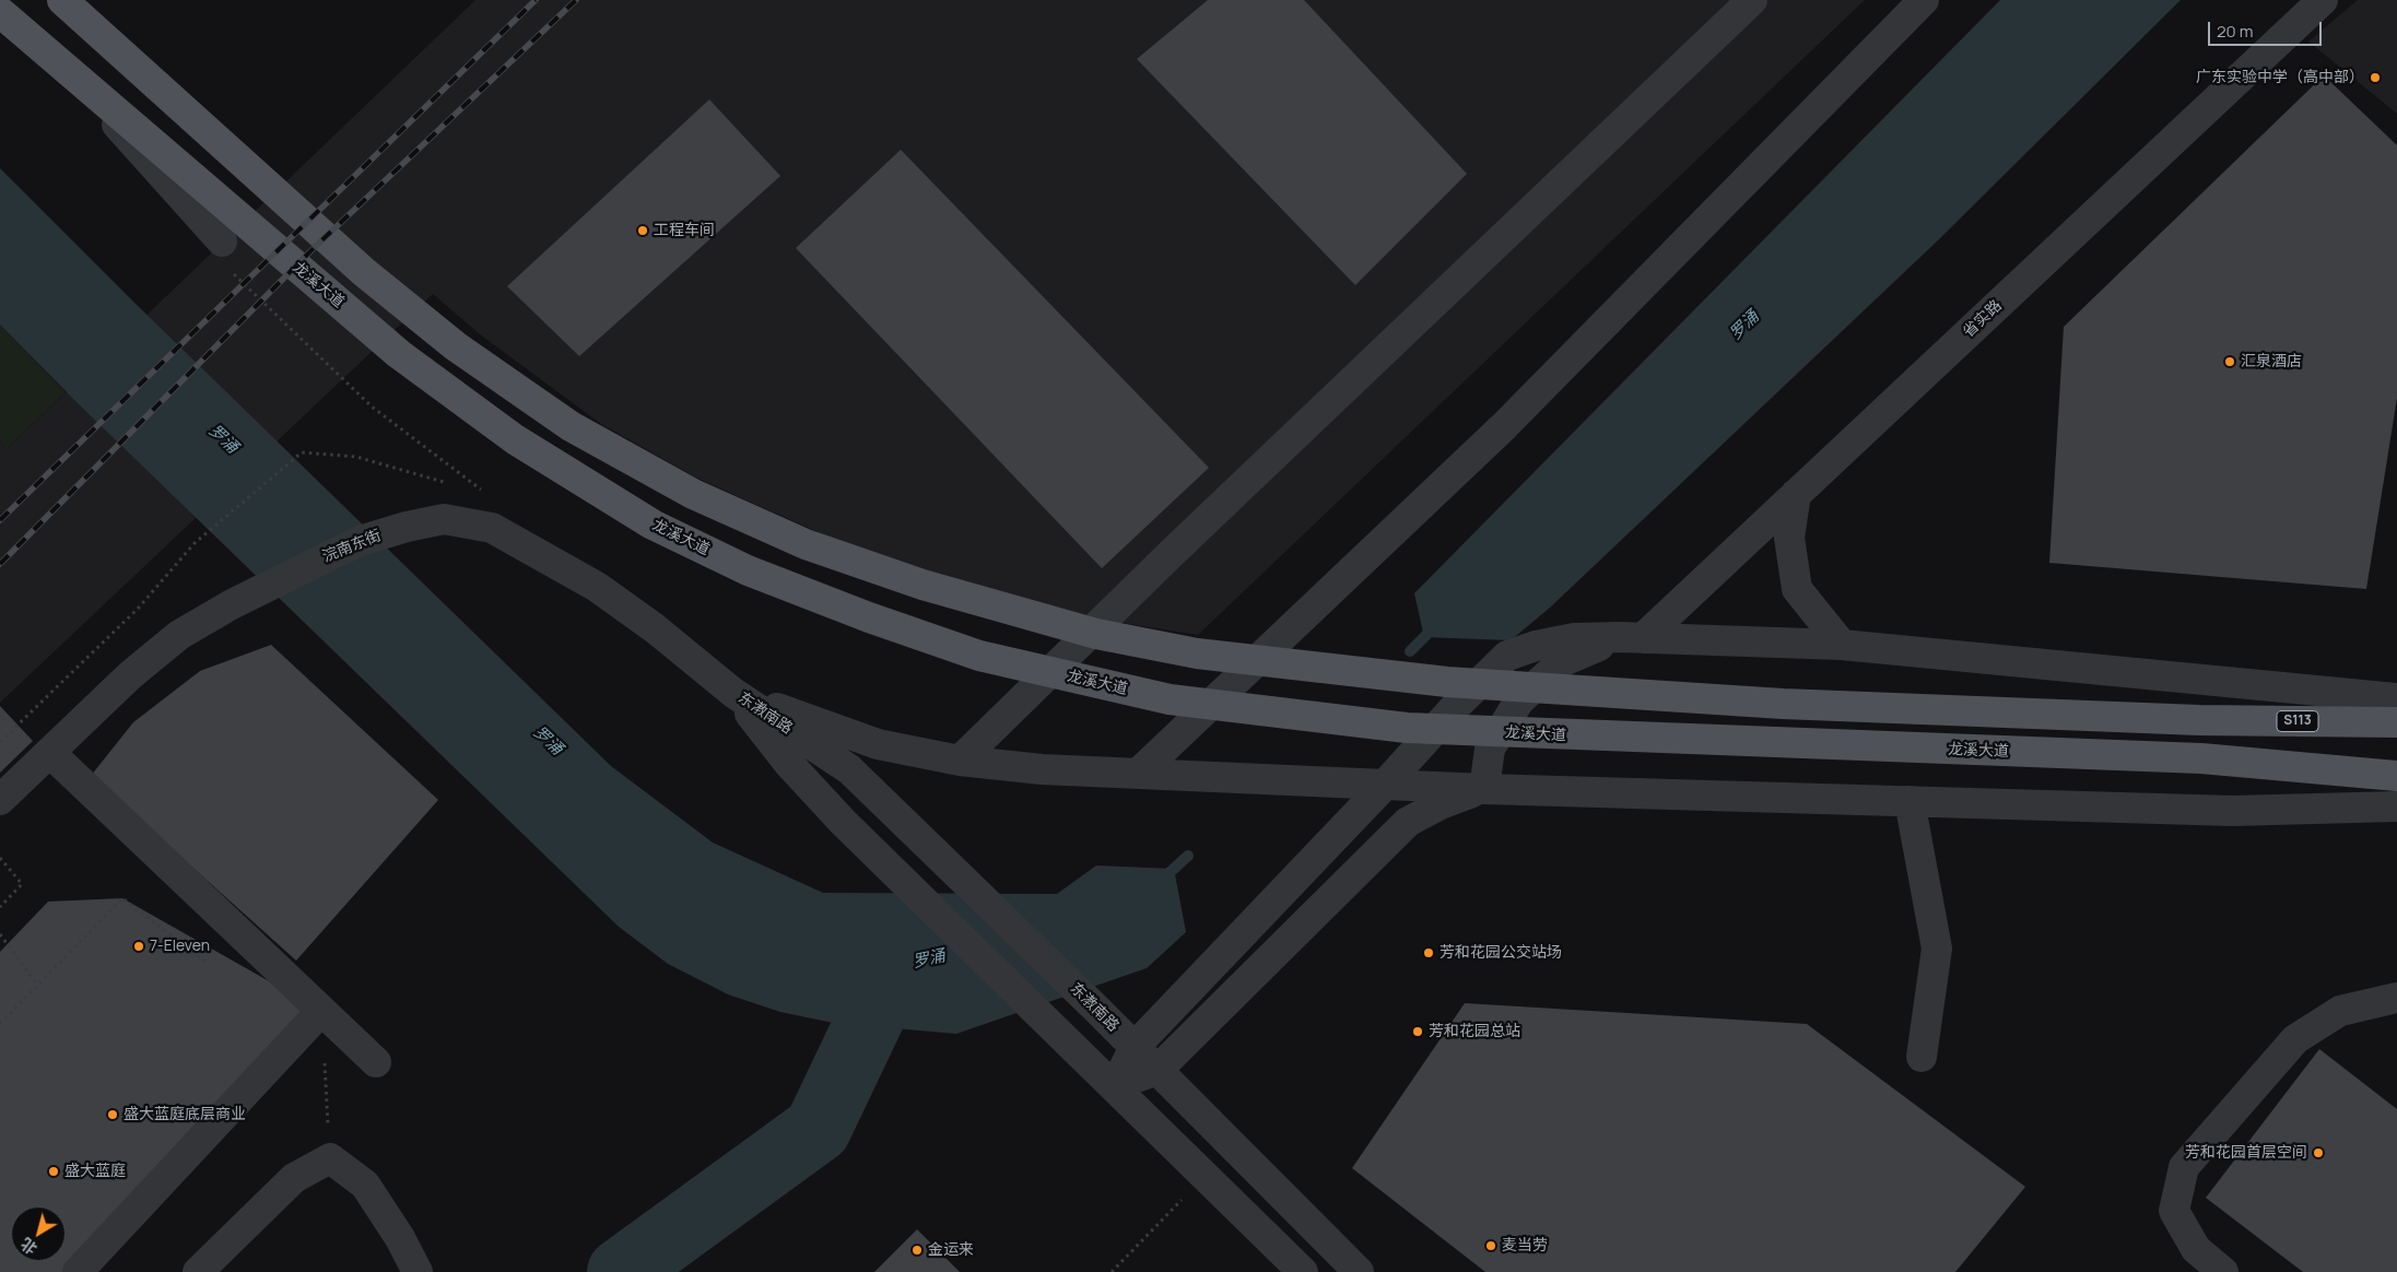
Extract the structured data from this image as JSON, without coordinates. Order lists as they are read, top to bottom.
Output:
{
  "streets": {
    "main road": ["龙溪大道", "S113"],
    "street": ["省实路", "浣南东街", "东漖南路"]
  },
  "crossings": [
    ["浣南东街", "东漖南路"]
  ],
  "water": ["罗涌"],
  "places": [
    "广东实验中学（高中部）",
    "工程车间",
    "汇泉酒店",
    "7-Eleven",
    "芳和花园公交站场",
    "芳和花园总站",
    "盛大蓝庭底层商业",
    "芳和花园首层空间",
    "盛大蓝庭",
    "麦当劳",
    "金运来"
  ],
  "scale_bar": "20 m",
  "north": "bottom left"
}
